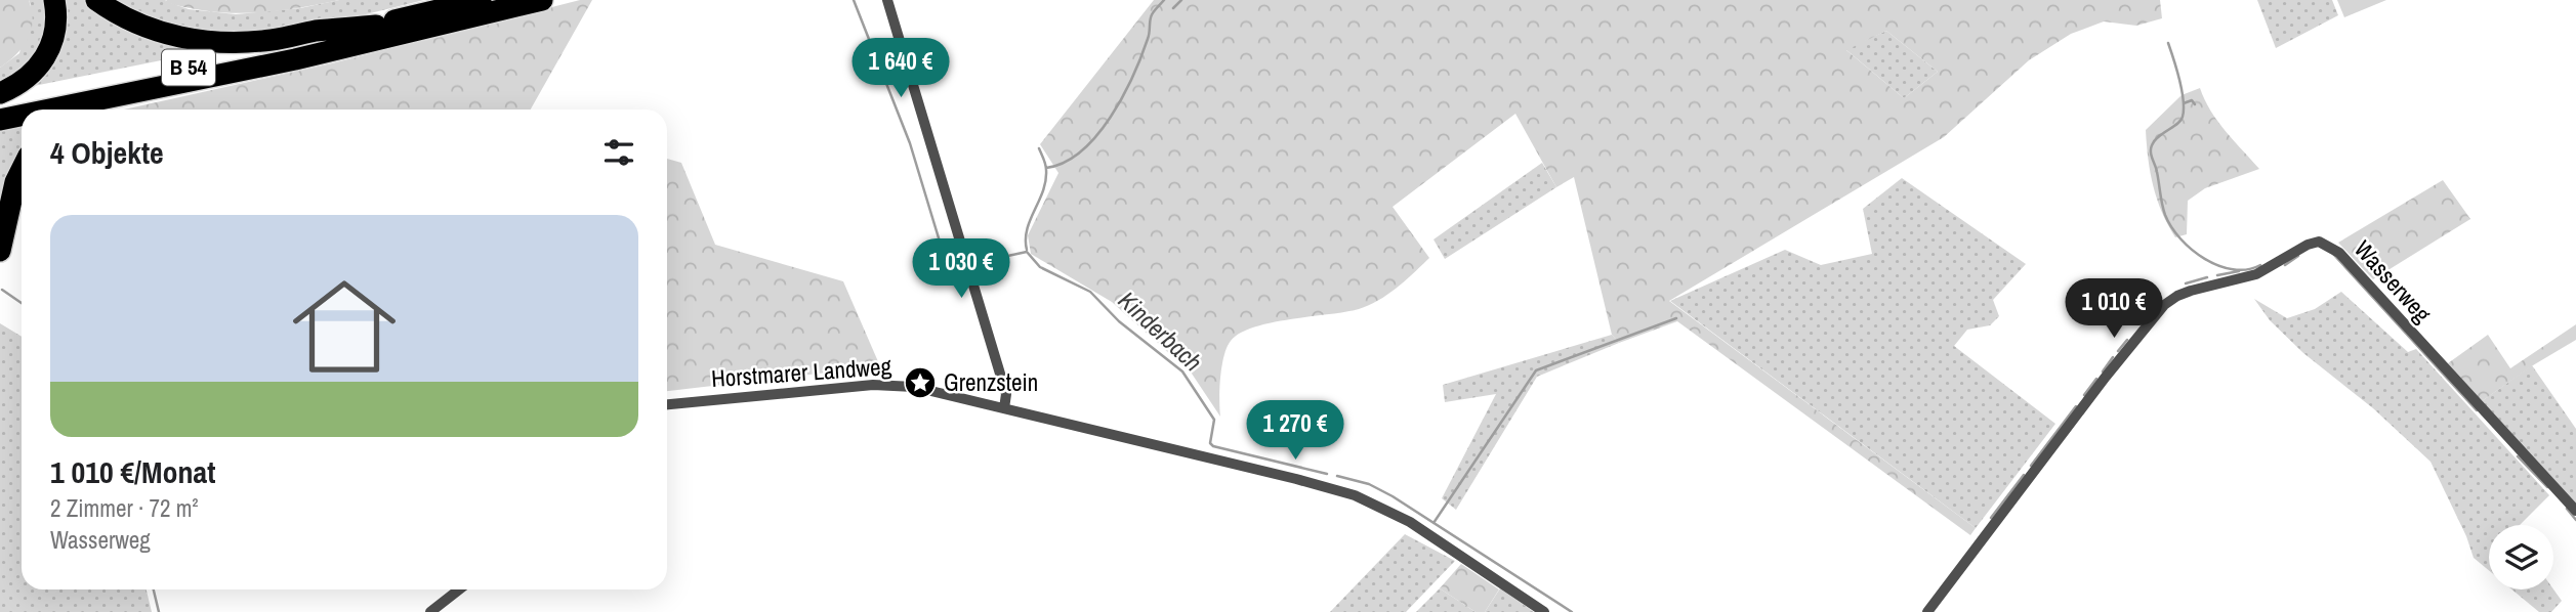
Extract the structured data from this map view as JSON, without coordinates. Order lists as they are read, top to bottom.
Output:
{
  "streets": {
    "highway": ["B 54"],
    "street": ["Wasserweg", "Horstmarer Landweg"]
  },
  "water": ["Kinderbach"],
  "places": {
    "place": ["Grenzstein"]
  },
  "page": {
    "price": [
      "1 640 €",
      "1 030 €",
      "1 010 €",
      "1 270 €"
    ],
    "heading": "4 Objekte",
    "list": [
      {
        "name": "1 010 €/Monat",
        "note": "2 Zimmer · 72 m² · Wasserweg"
      }
    ]
  }
}
